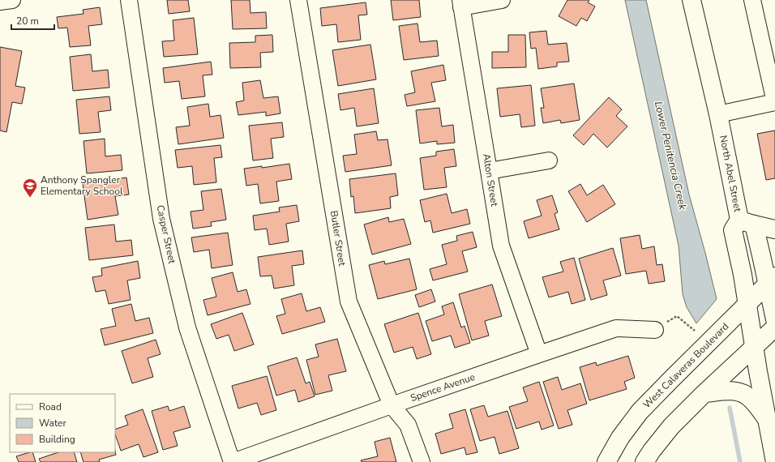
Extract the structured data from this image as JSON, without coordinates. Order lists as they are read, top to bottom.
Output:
{
  "streets": {
    "main road": ["North Abel Street", "West Calaveras Boulevard"],
    "street": [
      "Alton Street",
      "Casper Street",
      "Butler Street",
      "Spence Avenue"
    ]
  },
  "crossings": [
    ["North Abel Street", "West Calaveras Boulevard"],
    ["Alton Street", "Spence Avenue"],
    ["Casper Street", "Spence Avenue"],
    ["Butler Street", "Spence Avenue"]
  ],
  "water": ["Lower Penitencia Creek"],
  "places": {
    "school or university": ["Anthony Spangler Elementary School"]
  },
  "legend": ["Road", "Water", "Building"],
  "scale_bar": "20 m"
}
